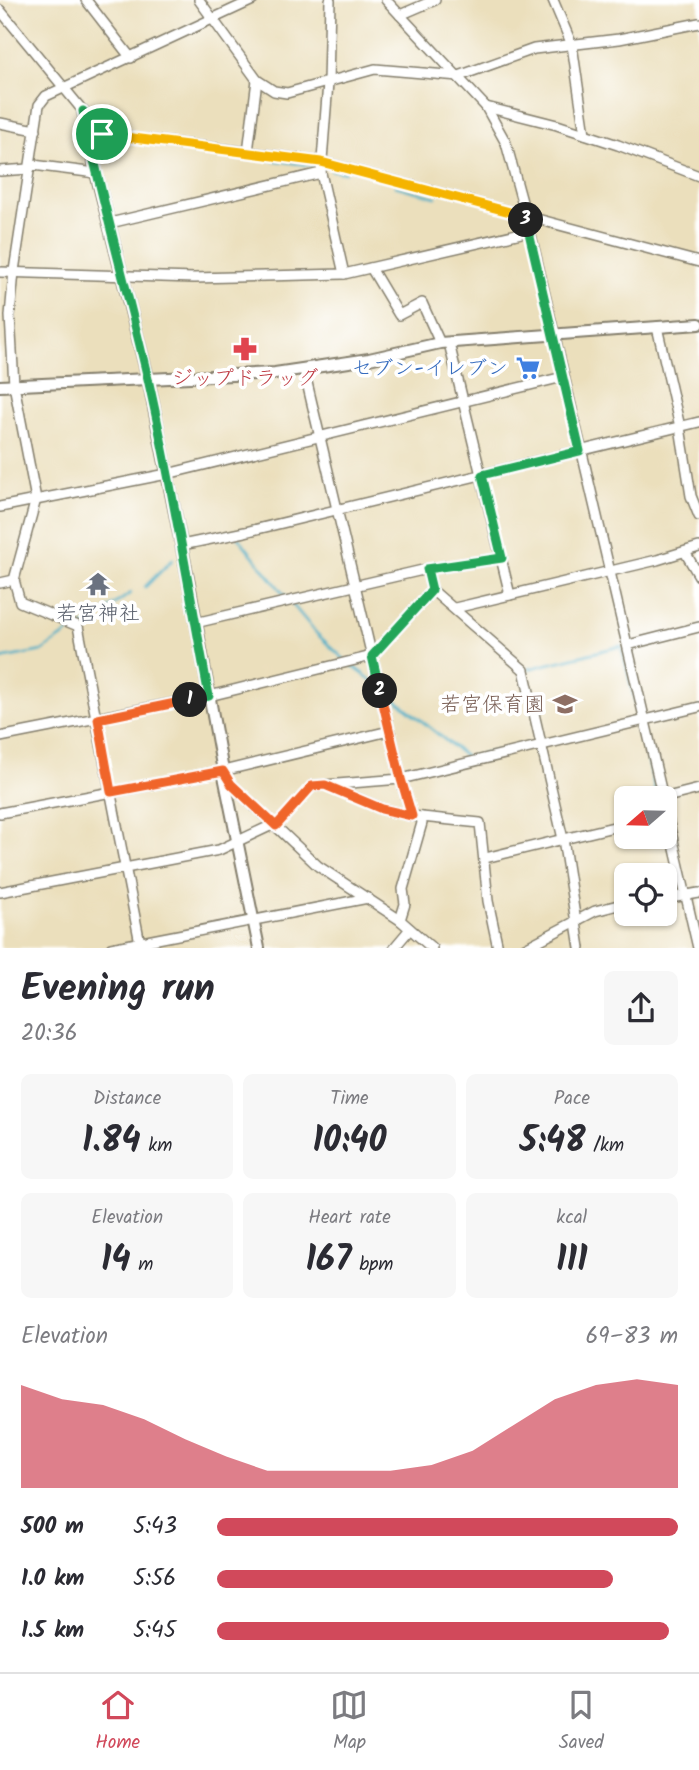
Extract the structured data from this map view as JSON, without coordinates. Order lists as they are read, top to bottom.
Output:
{
  "places": {
    "pharmacy": ["ジップドラッグ"],
    "supermarket": ["セブン-イレブン"],
    "temple": ["若宮神社"],
    "school or university": ["若宮保育園"]
  },
  "north": "left",
  "page": {
    "pins": ["3", "2", "1"],
    "heading": ["Evening run", "20:36"],
    "stats": [
      ["Distance", "1.84 km"],
      ["Time", "10:40"],
      ["Pace", "5:48 /km"],
      ["Elevation", "14 m"],
      ["Heart rate", "167 bpm"],
      ["kcal", "111"]
    ],
    "chart": ["Elevation", "69–83 m"],
    "list": [
      {
        "name": "500 m",
        "note": "5:43"
      },
      {
        "name": "1.0 km",
        "note": "5:56"
      },
      {
        "name": "1.5 km",
        "note": "5:45"
      }
    ],
    "tabs": ["Home", "Map", "Saved"]
  }
}
